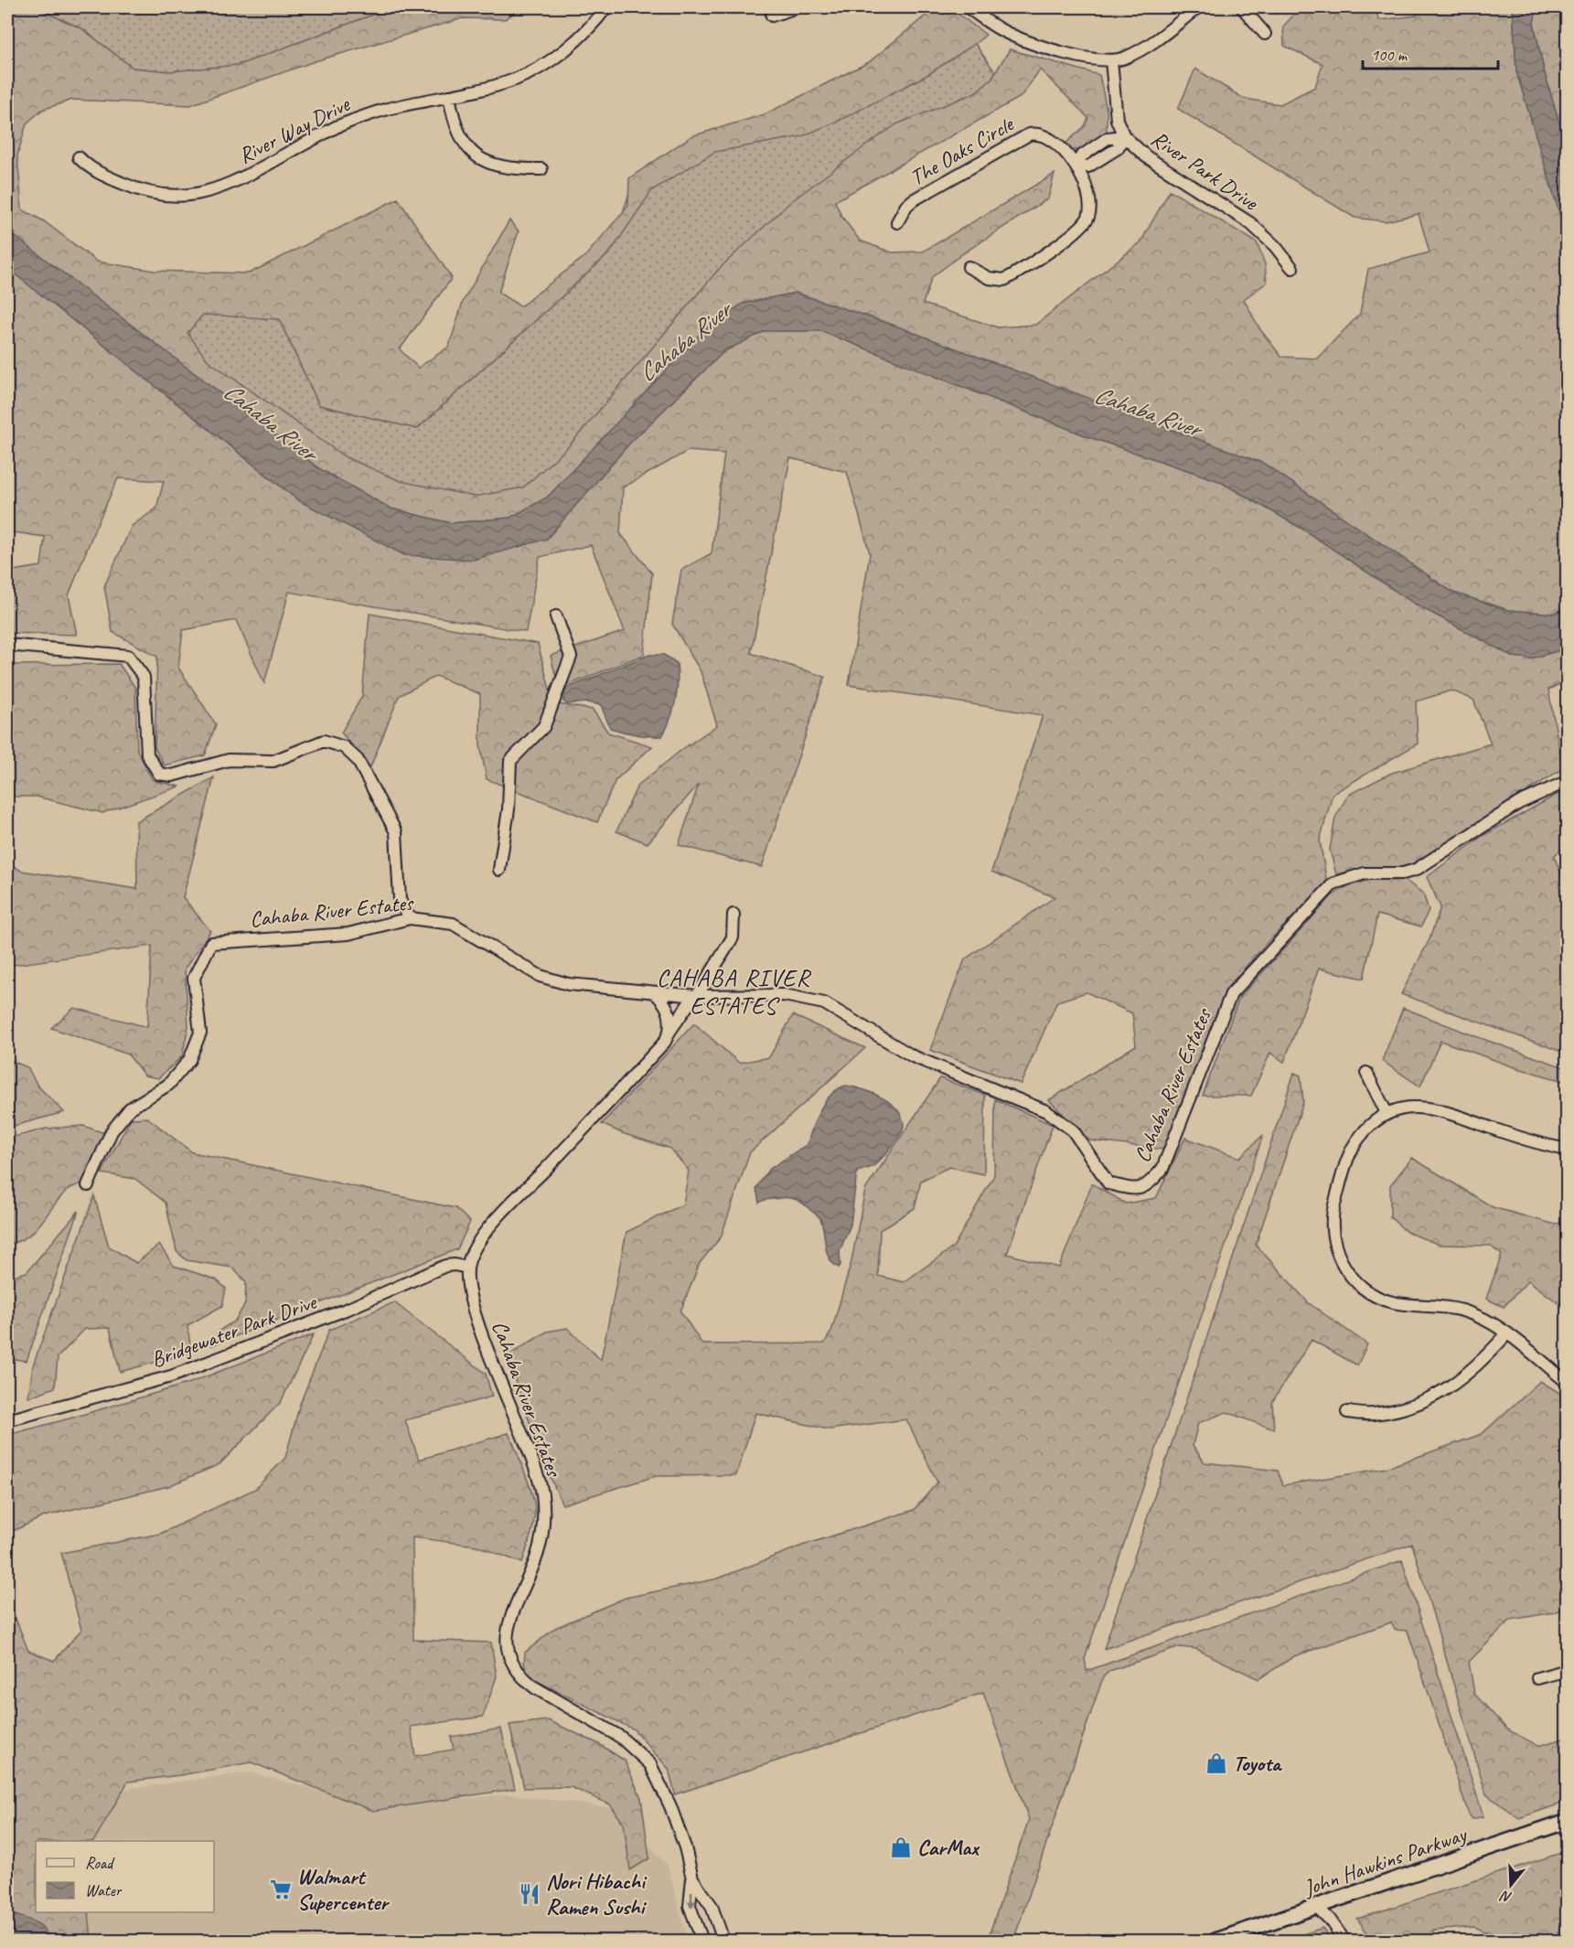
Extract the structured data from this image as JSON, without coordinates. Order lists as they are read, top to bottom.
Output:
{
  "streets": {
    "main road": ["John Hawkins Parkway"],
    "street": [
      "River Way Drive",
      "The Oaks Circle",
      "River Park Drive",
      "Cahaba River Estates",
      "Bridgewater Park Drive"
    ]
  },
  "crossings": [
    ["Cahaba River Estates", "Bridgewater Park Drive"]
  ],
  "districts": ["CAHABA RIVER ESTATES"],
  "water": ["Cahaba River"],
  "places": {
    "shop": ["Toyota", "CarMax"],
    "supermarket": ["Walmart Supercenter"],
    "restaurant": ["Nori Hibachi Ramen Sushi"]
  },
  "legend": ["Road", "Water"],
  "scale_bar": "100 m",
  "north": "bottom"
}
